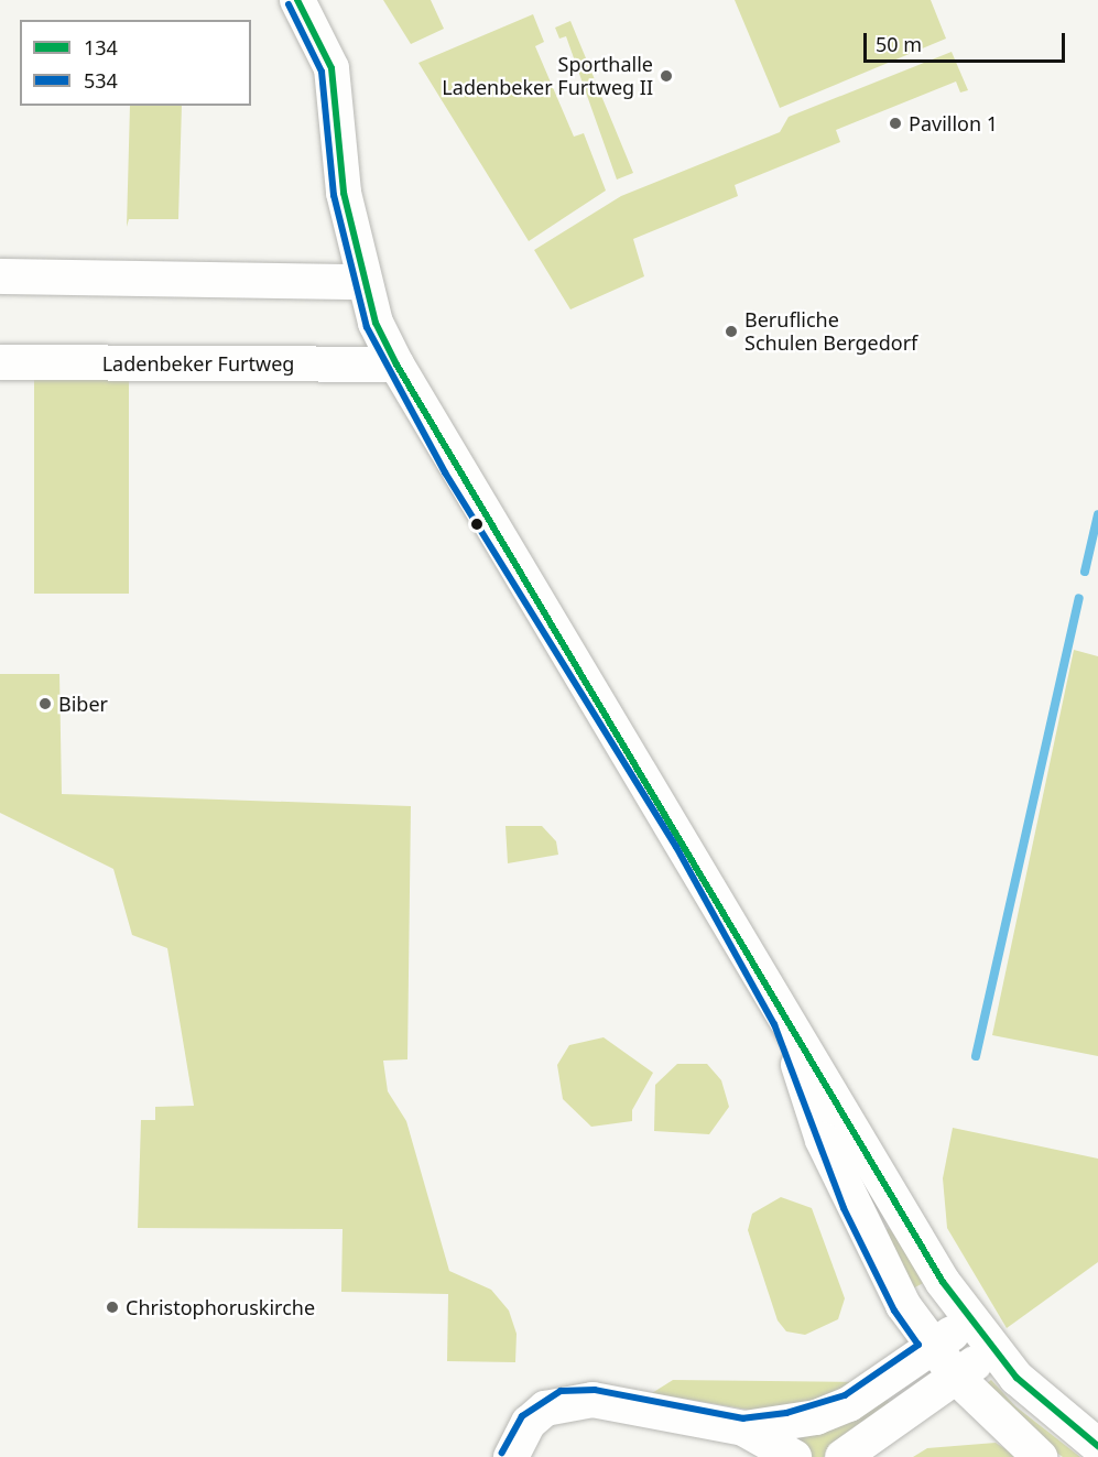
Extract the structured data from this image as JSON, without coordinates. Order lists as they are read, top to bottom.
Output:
{
  "streets": {
    "street": ["Ladenbeker Furtweg"]
  },
  "places": [
    "Sporthalle Ladenbeker Furtweg II",
    "Pavillon 1",
    "Berufliche Schulen Bergedorf",
    "Biber",
    "Christophoruskirche"
  ],
  "lines": ["transit line 134", "transit line 534"],
  "legend": ["134", "534"],
  "scale_bar": "50 m"
}
